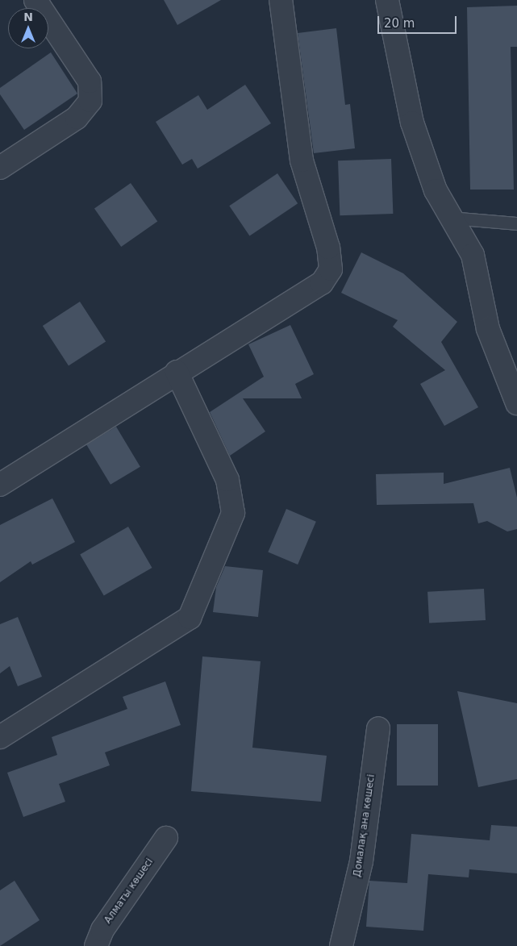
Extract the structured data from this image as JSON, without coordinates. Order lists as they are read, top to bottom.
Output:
{
  "streets": {
    "street": ["Домалақ ана көшесі", "Алматы көшесі"]
  },
  "scale_bar": "20 m",
  "north": "top"
}
